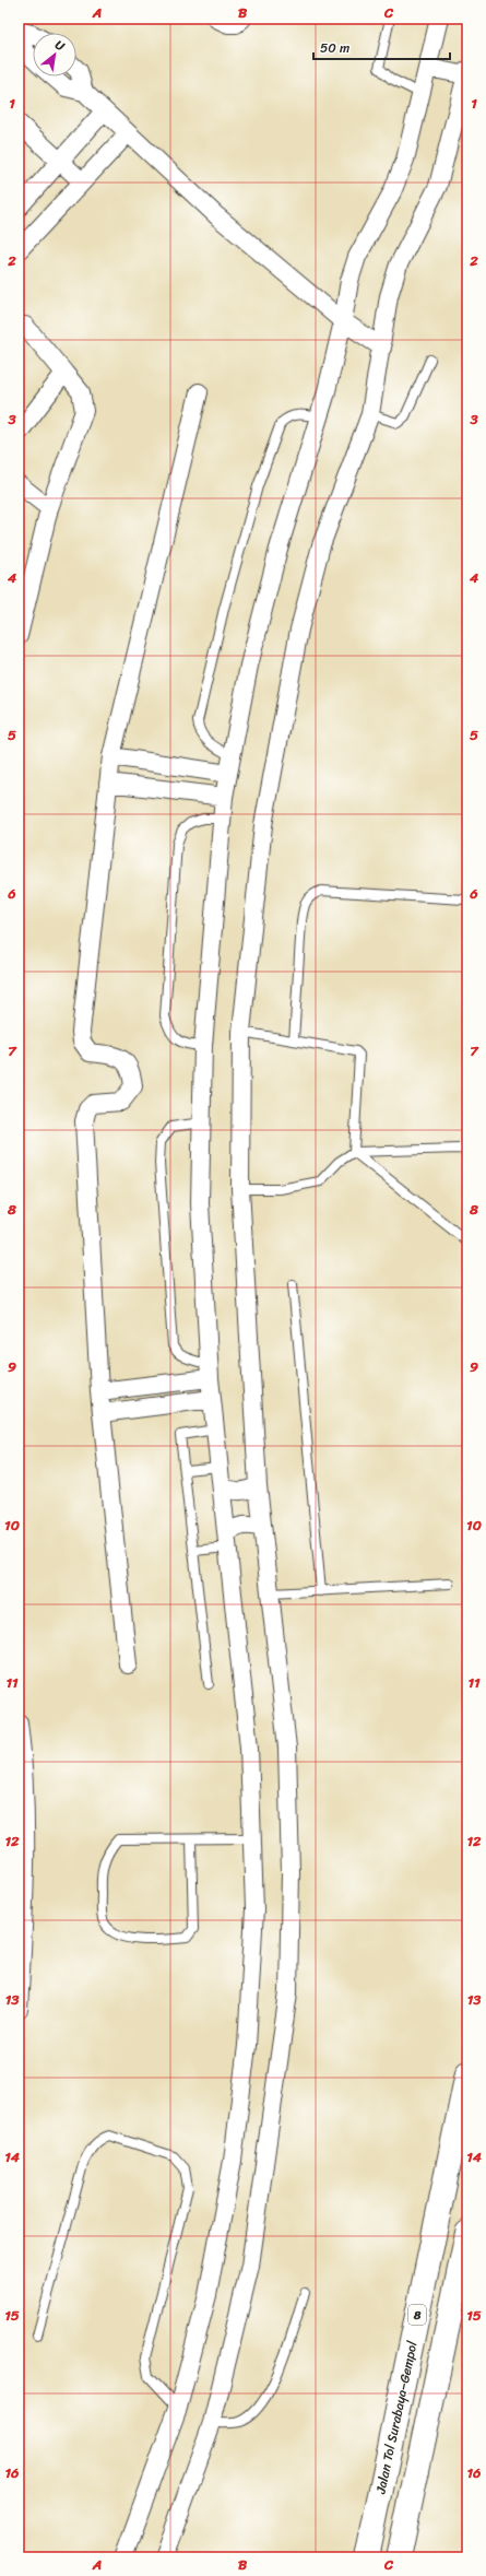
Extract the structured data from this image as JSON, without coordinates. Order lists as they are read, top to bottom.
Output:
{
  "streets": {
    "highway": ["8", "Jalan Tol Surabaya–Gempol"]
  },
  "scale_bar": "50 m",
  "north": "top right",
  "grid": {
    "columns": ["A", "B", "C"],
    "rows": [
      "1",
      "2",
      "3",
      "4",
      "5",
      "6",
      "7",
      "8",
      "9",
      "10",
      "11",
      "12",
      "13",
      "14",
      "15",
      "16"
    ]
  }
}
